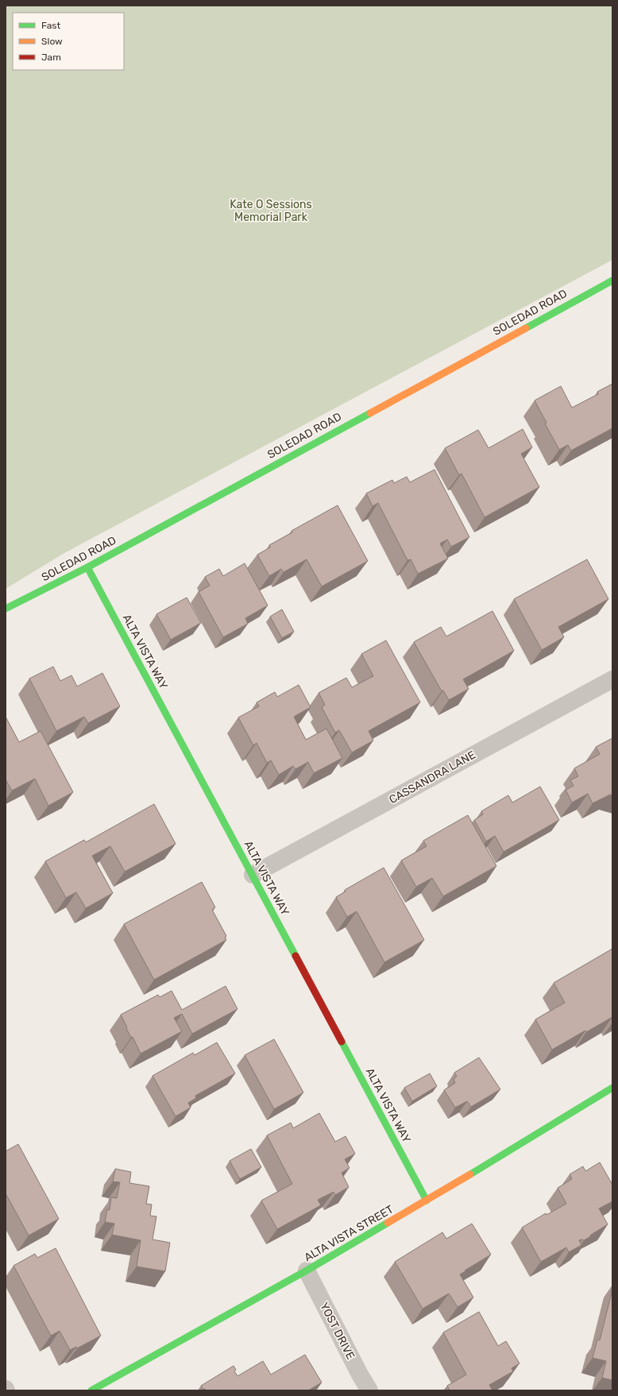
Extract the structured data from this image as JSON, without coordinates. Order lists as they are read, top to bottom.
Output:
{
  "streets": {
    "street": [
      "SOLEDAD ROAD",
      "ALTA VISTA WAY",
      "CASSANDRA LANE",
      "ALTA VISTA STREET",
      "YOST DRIVE"
    ]
  },
  "crossings": [
    ["SOLEDAD ROAD", "ALTA VISTA WAY"],
    ["ALTA VISTA WAY", "CASSANDRA LANE"],
    ["ALTA VISTA WAY", "ALTA VISTA STREET"],
    ["ALTA VISTA STREET", "YOST DRIVE"]
  ],
  "parks": ["Kate O Sessions Memorial Park"],
  "legend": ["Fast", "Slow", "Jam"]
}
